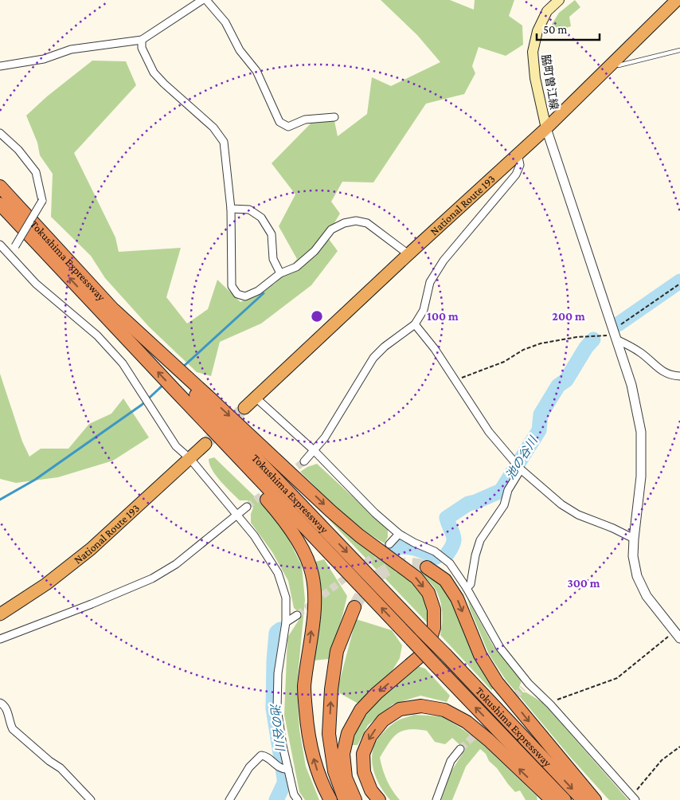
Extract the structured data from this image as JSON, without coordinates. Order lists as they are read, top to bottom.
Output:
{
  "streets": {
    "highway": ["National Route 193", "Tokushima Expressway"],
    "main road": ["脇町曽江線"]
  },
  "crossings": [
    ["脇町曽江線", "National Route 193"]
  ],
  "water": ["池の谷川"],
  "scale_bar": "50 m",
  "rings": ["100 m", "200 m", "300 m"]
}
